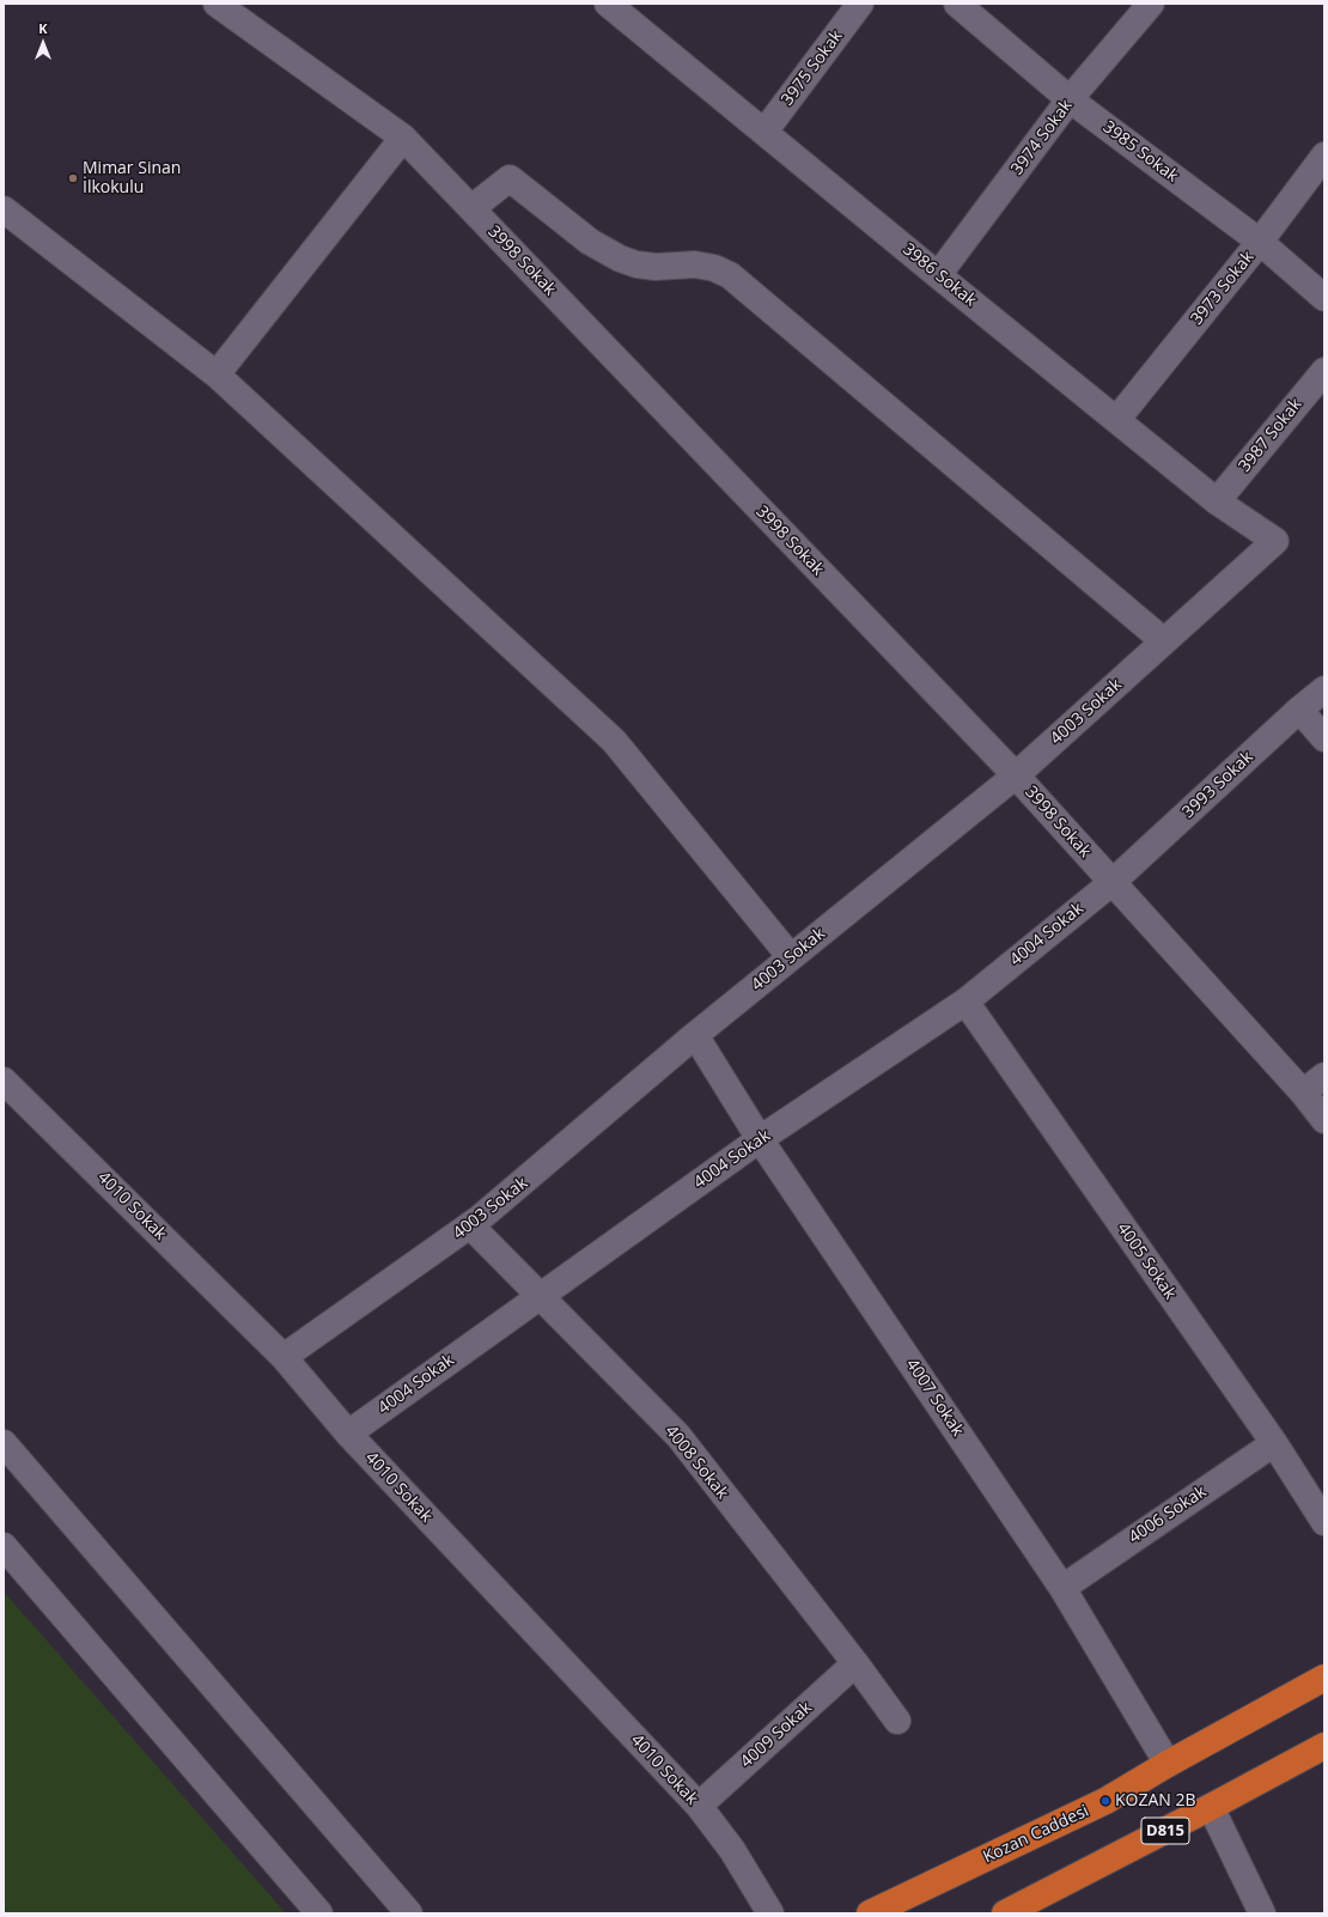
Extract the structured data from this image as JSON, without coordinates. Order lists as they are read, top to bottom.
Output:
{
  "streets": {
    "highway": ["D815", "Kozan Caddesi"],
    "street": [
      "3975 Sokak",
      "3974 Sokak",
      "3985 Sokak",
      "3998 Sokak",
      "3986 Sokak",
      "3973 Sokak",
      "3987 Sokak",
      "4003 Sokak",
      "3993 Sokak",
      "4004 Sokak",
      "4010 Sokak",
      "4005 Sokak",
      "4007 Sokak",
      "4008 Sokak",
      "4006 Sokak",
      "4009 Sokak"
    ]
  },
  "crossings": [
    ["3975 Sokak", "3986 Sokak"],
    ["3974 Sokak", "3985 Sokak"],
    ["3974 Sokak", "3986 Sokak"],
    ["3985 Sokak", "3973 Sokak"],
    ["3998 Sokak", "4003 Sokak"],
    ["3998 Sokak", "3993 Sokak"],
    ["3998 Sokak", "4004 Sokak"],
    ["3986 Sokak", "3973 Sokak"],
    ["3986 Sokak", "3987 Sokak"],
    ["3986 Sokak", "4003 Sokak"],
    ["4003 Sokak", "4010 Sokak"],
    ["4003 Sokak", "4007 Sokak"],
    ["4003 Sokak", "4008 Sokak"],
    ["3993 Sokak", "4004 Sokak"],
    ["4004 Sokak", "4010 Sokak"],
    ["4004 Sokak", "4005 Sokak"],
    ["4004 Sokak", "4007 Sokak"],
    ["4004 Sokak", "4008 Sokak"],
    ["4010 Sokak", "4009 Sokak"],
    ["4005 Sokak", "4006 Sokak"],
    ["4007 Sokak", "4006 Sokak"],
    ["4007 Sokak", "Kozan Caddesi"],
    ["4008 Sokak", "4009 Sokak"]
  ],
  "places": ["Mimar Sinan İlkokulu", "KOZAN 2B"],
  "north": "top"
}
